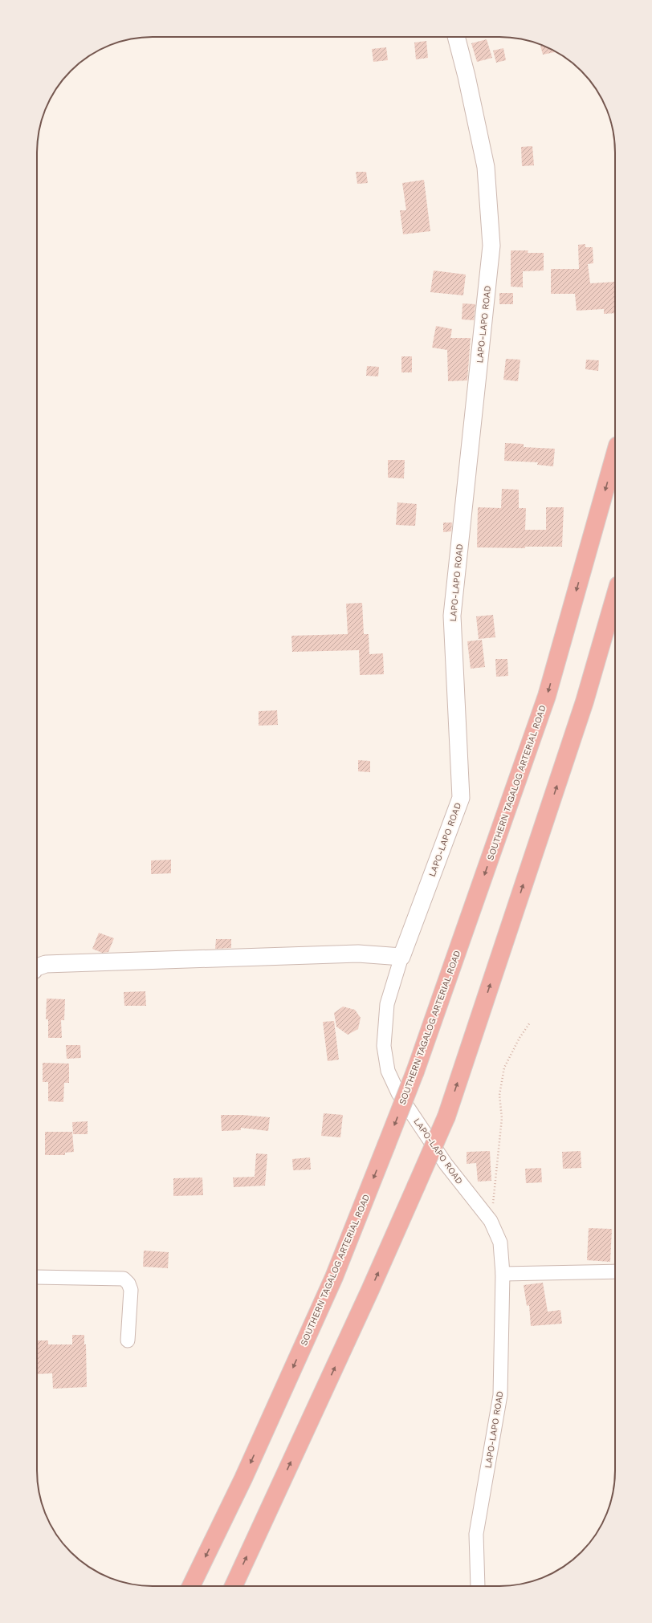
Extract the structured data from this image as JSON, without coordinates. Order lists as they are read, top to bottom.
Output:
{
  "streets": {
    "highway": ["SOUTHERN TAGALOG ARTERIAL ROAD"],
    "street": ["LAPO-LAPO ROAD"]
  }
}
